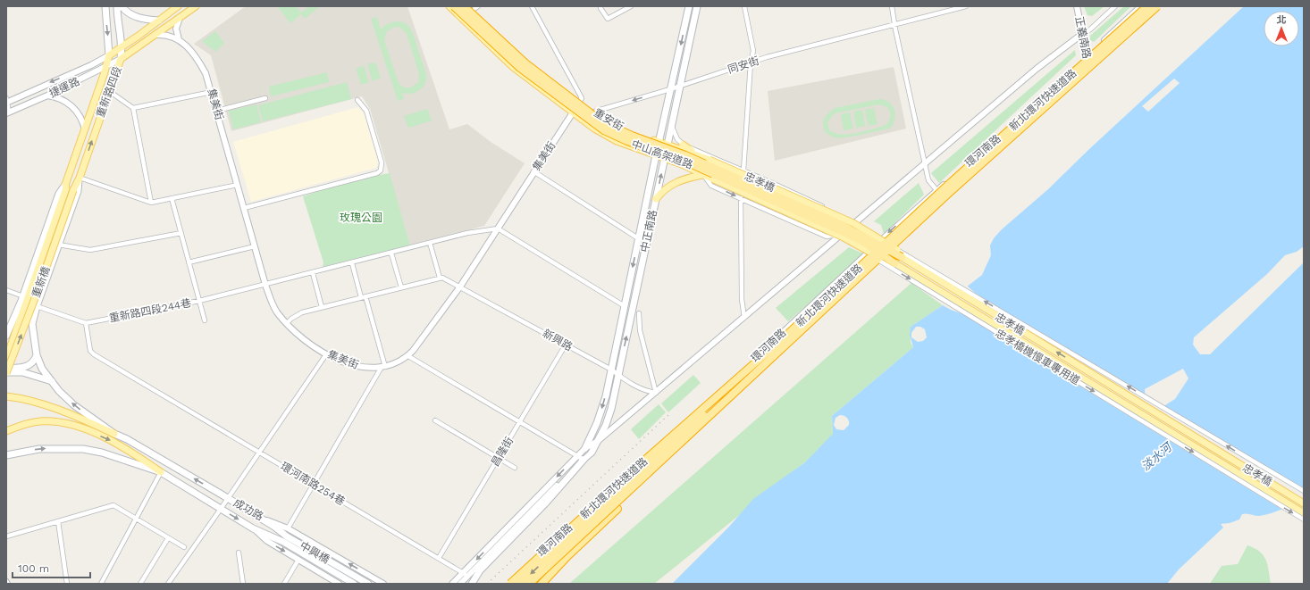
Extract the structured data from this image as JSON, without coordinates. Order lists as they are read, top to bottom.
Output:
{
  "streets": {
    "highway": ["新北環河快速道路", "中山高架道路"],
    "main road": [
      "重新路四段",
      "重安街",
      "忠孝橋",
      "中正南路",
      "重新橋",
      "成功路",
      "中興橋"
    ],
    "street": [
      "正義南路",
      "同安街",
      "捷運路",
      "集美街",
      "環河南路",
      "重新路四段244巷",
      "新興路",
      "忠孝橋機慢車專用道",
      "昌隆街",
      "環河南路254巷"
    ]
  },
  "crossings": [
    ["正義南路", "環河南路"],
    ["同安街", "重安街"],
    ["同安街", "中正南路"],
    ["捷運路", "重新路四段"],
    ["重新路四段", "重新橋"],
    ["重新路四段", "成功路"],
    ["新北環河快速道路", "環河南路"],
    ["集美街", "重安街"],
    ["集美街", "重新路四段244巷"],
    ["集美街", "新興路"],
    ["重安街", "環河南路"],
    ["重安街", "忠孝橋"],
    ["重安街", "中正南路"],
    ["中山高架道路", "忠孝橋"],
    ["忠孝橋", "忠孝橋機慢車專用道"],
    ["中正南路", "新興路"],
    ["重新路四段244巷", "環河南路254巷"],
    ["新興路", "昌隆街"],
    ["昌隆街", "環河南路254巷"],
    ["成功路", "中興橋"]
  ],
  "water": ["淡水河"],
  "parks": ["玫瑰公園"],
  "scale_bar": "100 m",
  "north": "top"
}
